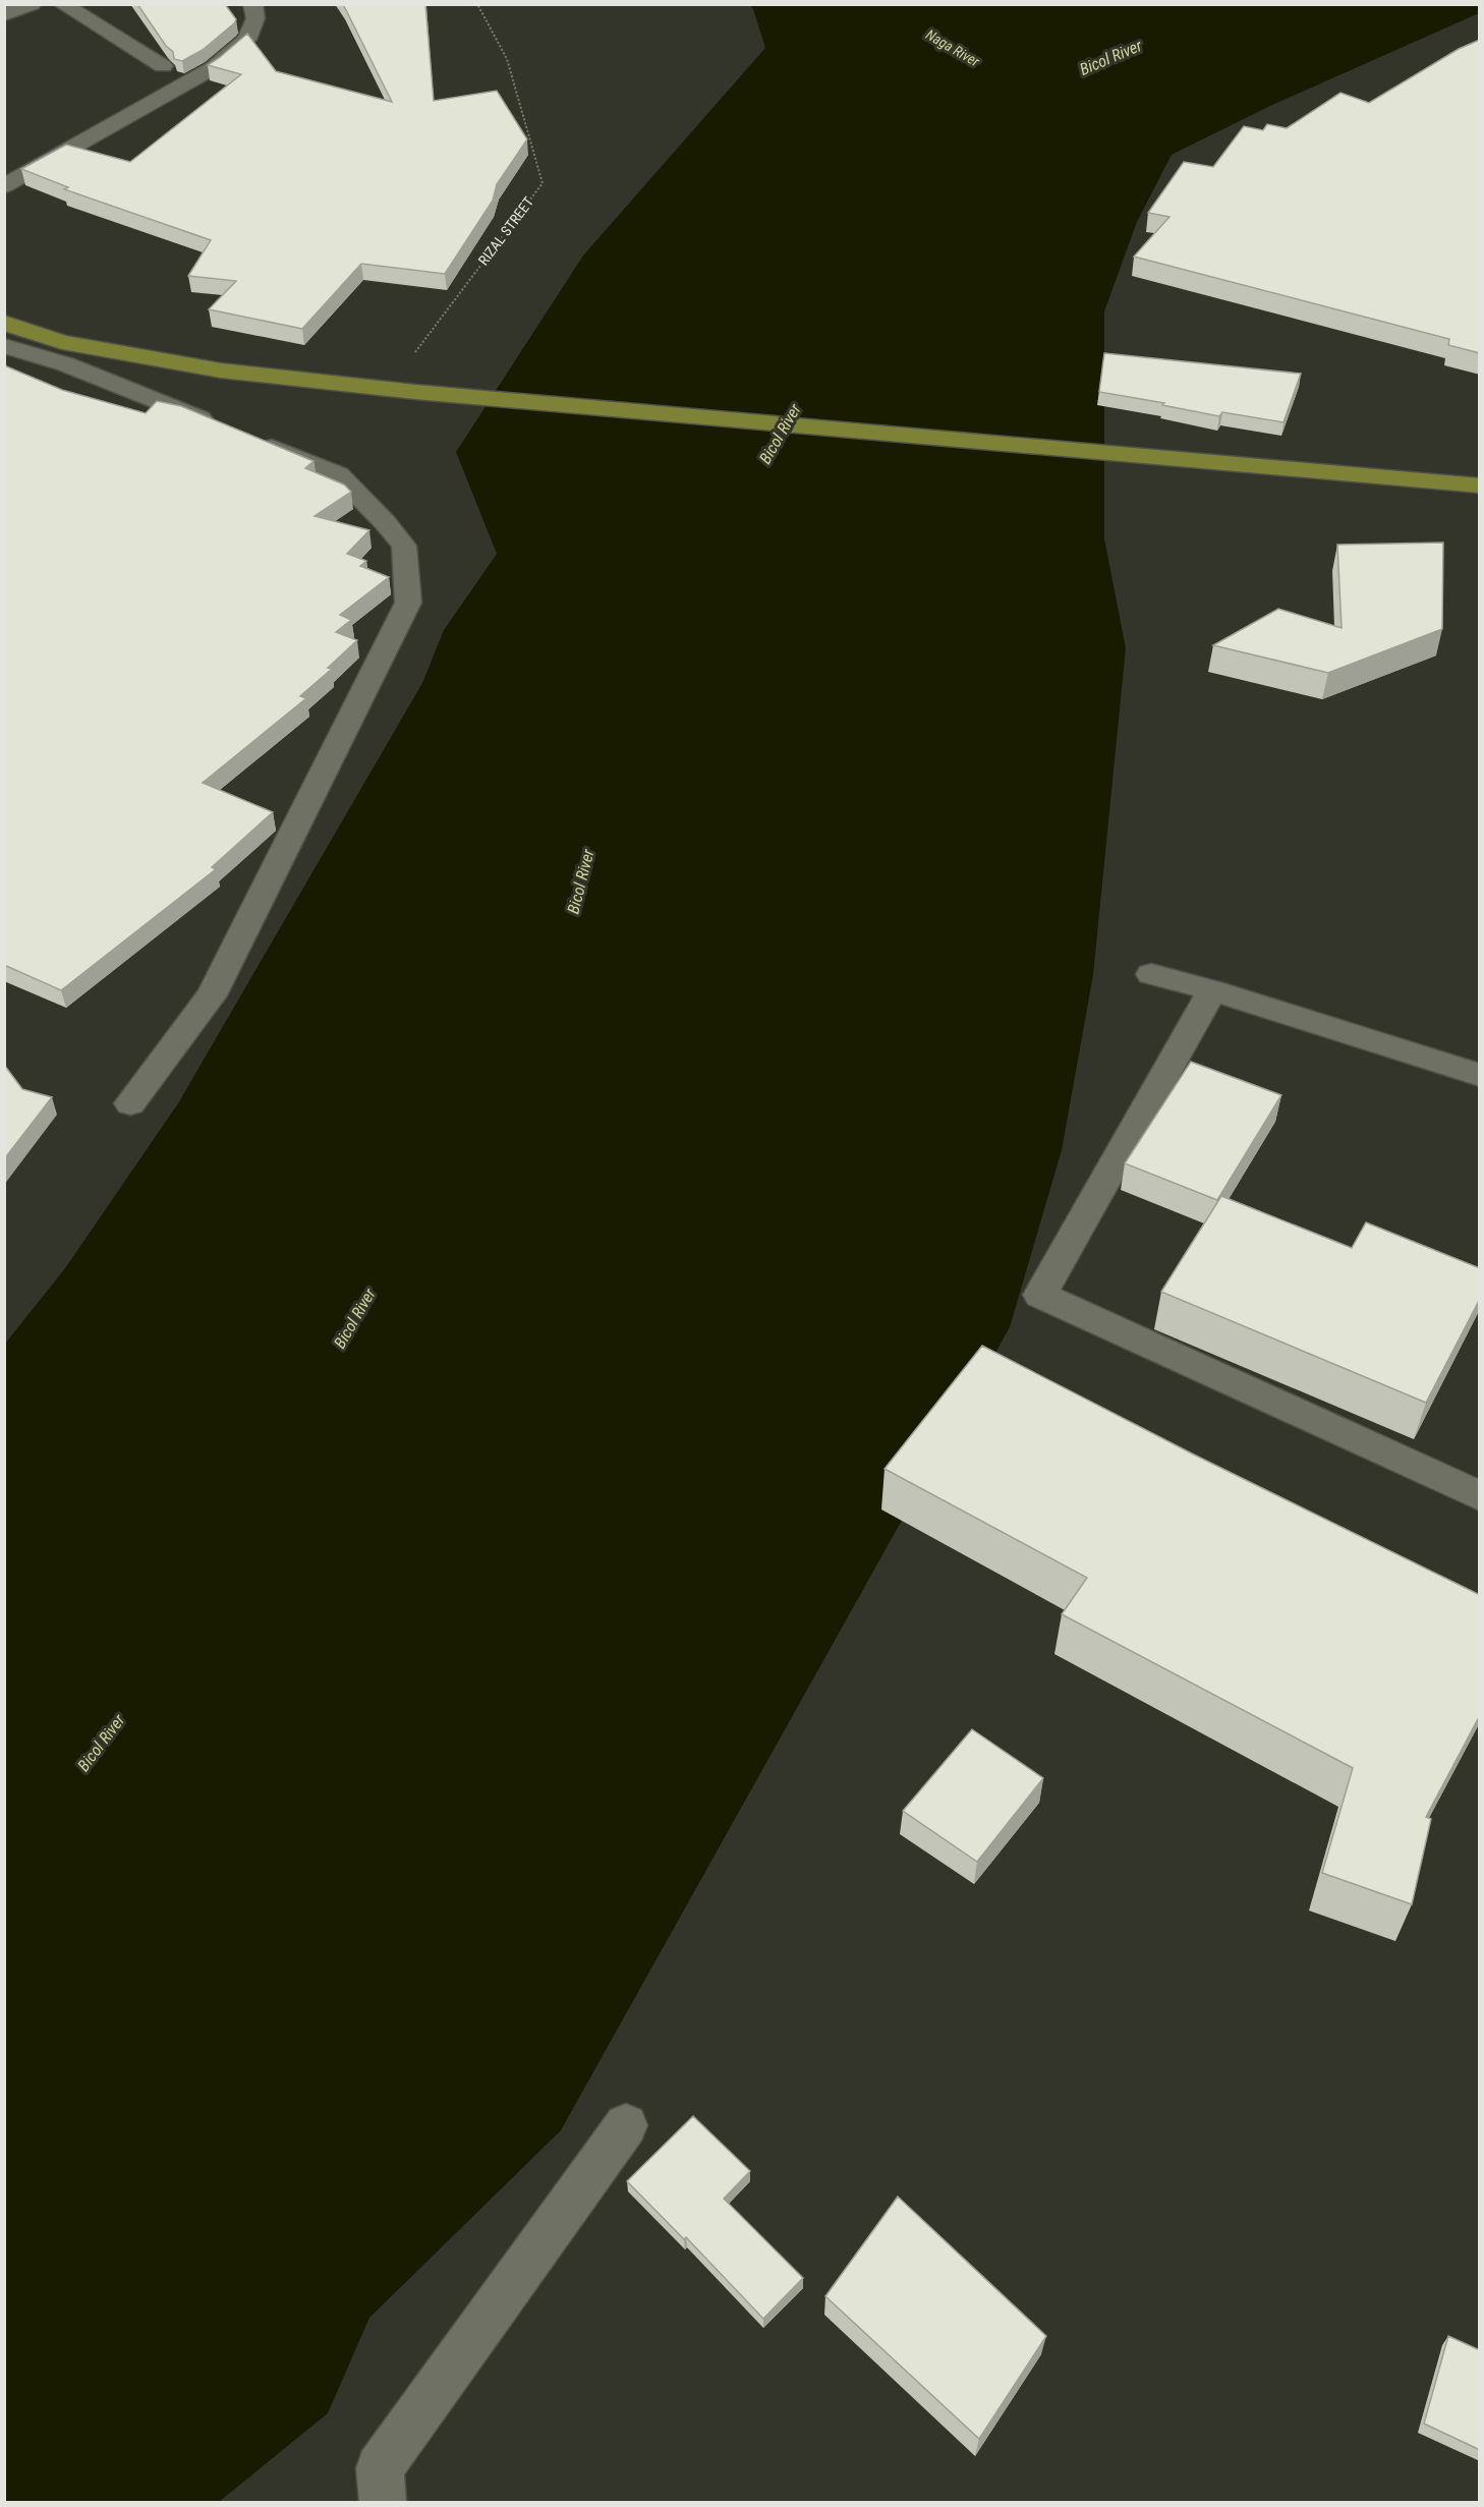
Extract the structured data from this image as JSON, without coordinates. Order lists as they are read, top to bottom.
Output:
{
  "streets": {
    "path": ["RIZAL STREET"]
  },
  "water": ["Naga River", "Bicol River"]
}
